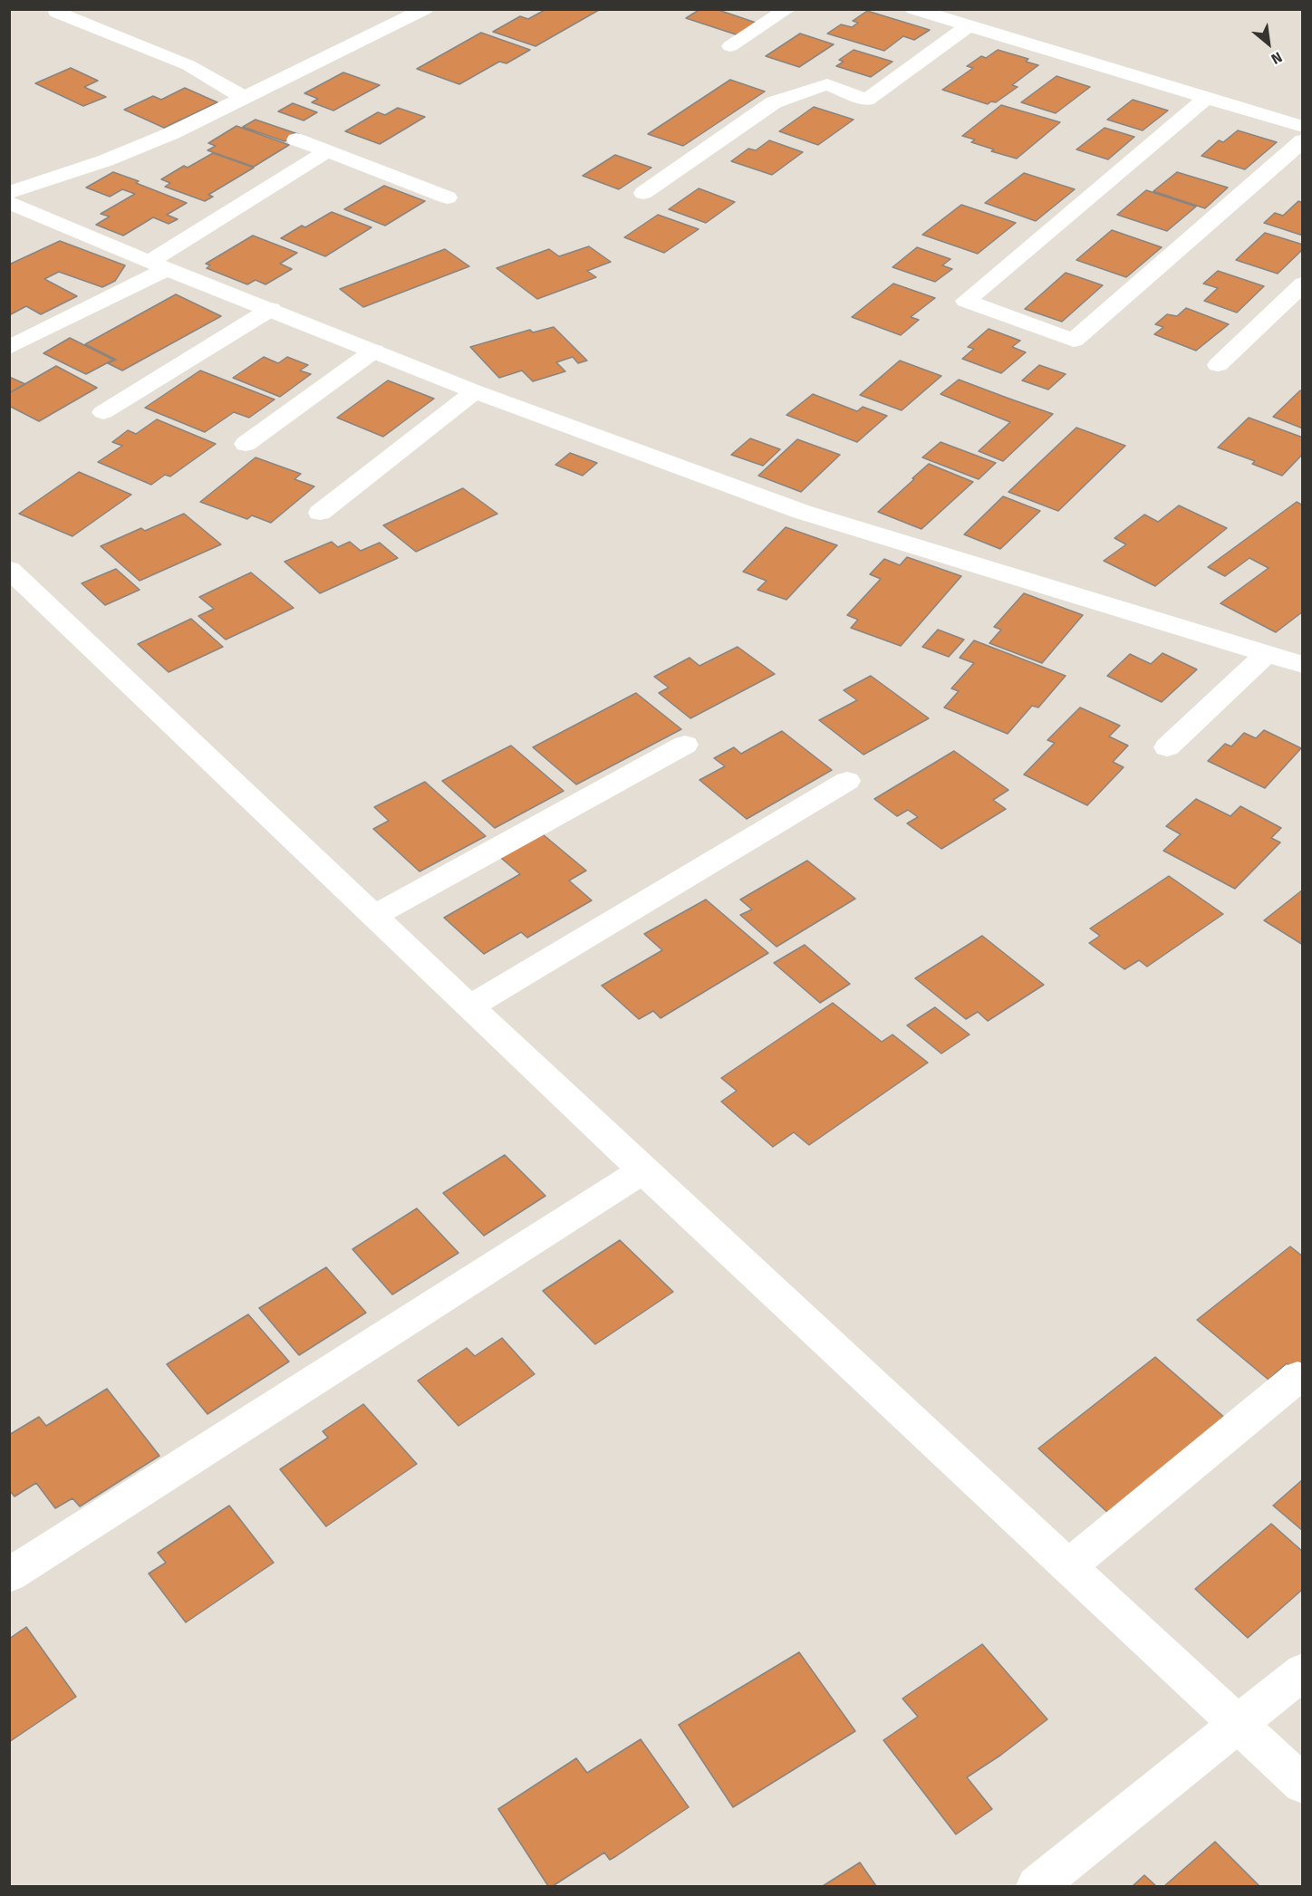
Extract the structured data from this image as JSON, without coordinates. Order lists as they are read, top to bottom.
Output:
{
  "north": "bottom right"
}
